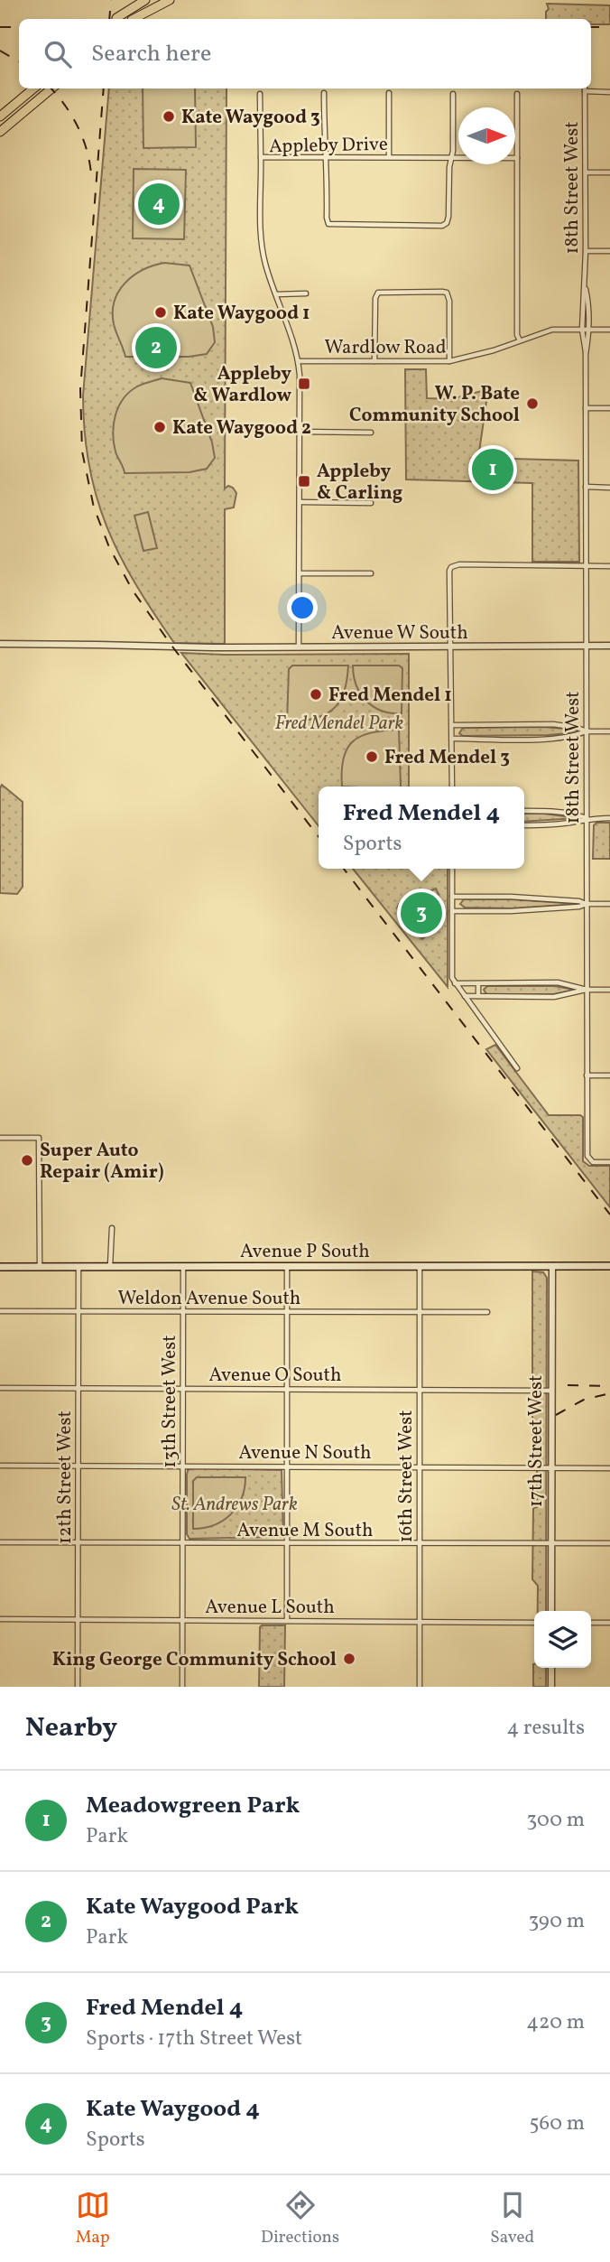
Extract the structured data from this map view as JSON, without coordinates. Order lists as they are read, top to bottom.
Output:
{
  "streets": {
    "main road": ["Avenue P South"],
    "street": [
      "Appleby Drive",
      "18th Street West",
      "Wardlow Road",
      "Avenue W South",
      "Weldon Avenue South",
      "Avenue O South",
      "13th Street West",
      "17th Street West",
      "Avenue N South",
      "16th Street West",
      "12th Street West",
      "Avenue M South",
      "Avenue L South"
    ]
  },
  "crossings": [
    ["Appleby Drive", "Wardlow Road"],
    ["Appleby Drive", "Avenue W South"],
    ["18th Street West", "Avenue W South"],
    ["Avenue P South", "13th Street West"],
    ["Avenue P South", "17th Street West"],
    ["Avenue P South", "16th Street West"],
    ["Avenue P South", "12th Street West"],
    ["Weldon Avenue South", "13th Street West"],
    ["Weldon Avenue South", "16th Street West"],
    ["Weldon Avenue South", "12th Street West"],
    ["Avenue O South", "13th Street West"],
    ["Avenue O South", "17th Street West"],
    ["Avenue O South", "16th Street West"],
    ["Avenue O South", "12th Street West"],
    ["13th Street West", "Avenue N South"],
    ["13th Street West", "Avenue M South"],
    ["13th Street West", "Avenue L South"],
    ["17th Street West", "Avenue N South"],
    ["17th Street West", "Avenue M South"],
    ["Avenue N South", "16th Street West"],
    ["Avenue N South", "12th Street West"],
    ["16th Street West", "Avenue M South"],
    ["16th Street West", "Avenue L South"],
    ["12th Street West", "Avenue M South"],
    ["12th Street West", "Avenue L South"]
  ],
  "parks": ["Fred Mendel Park", "St. Andrews Park"],
  "places": {
    "other": [
      "Kate Waygood 3",
      "Kate Waygood 1",
      "W. P. Bate Community School",
      "Kate Waygood 2",
      "Fred Mendel 1",
      "Fred Mendel 3",
      "Super Auto Repair (Amir)",
      "King George Community School"
    ],
    "transit": ["Appleby & Wardlow", "Appleby & Carling"]
  },
  "north": "right",
  "page": {
    "search": "Search here",
    "pins": [
      "4",
      "2",
      "1",
      "3"
    ],
    "popup": ["Fred Mendel 4", "Sports"],
    "heading": ["Nearby", "4 results"],
    "list": [
      {
        "mark": "1",
        "name": "Meadowgreen Park",
        "note": "Park",
        "value": "300 m"
      },
      {
        "mark": "2",
        "name": "Kate Waygood Park",
        "note": "Park",
        "value": "390 m"
      },
      {
        "mark": "3",
        "name": "Fred Mendel 4",
        "note": "Sports · 17th Street West",
        "value": "420 m"
      },
      {
        "mark": "4",
        "name": "Kate Waygood 4",
        "note": "Sports",
        "value": "560 m"
      }
    ],
    "nav": ["Map", "Directions", "Saved"]
  }
}
